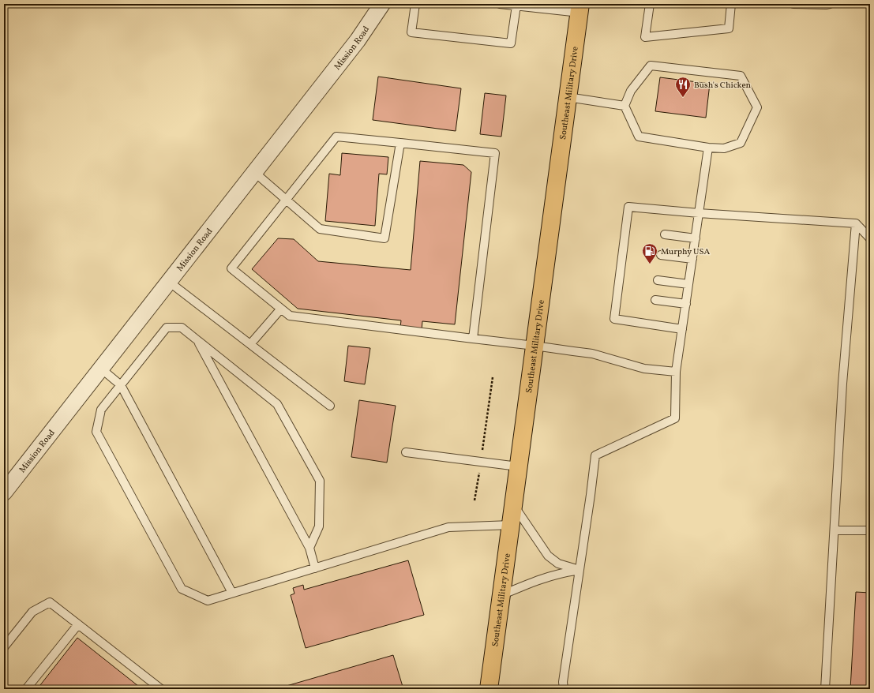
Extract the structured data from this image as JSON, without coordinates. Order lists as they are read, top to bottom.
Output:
{
  "streets": {
    "main road": ["Southeast Military Drive"],
    "street": ["Mission Road"]
  },
  "places": {
    "restaurant": ["Bush's Chicken"],
    "fuel station": ["Murphy USA"]
  }
}
